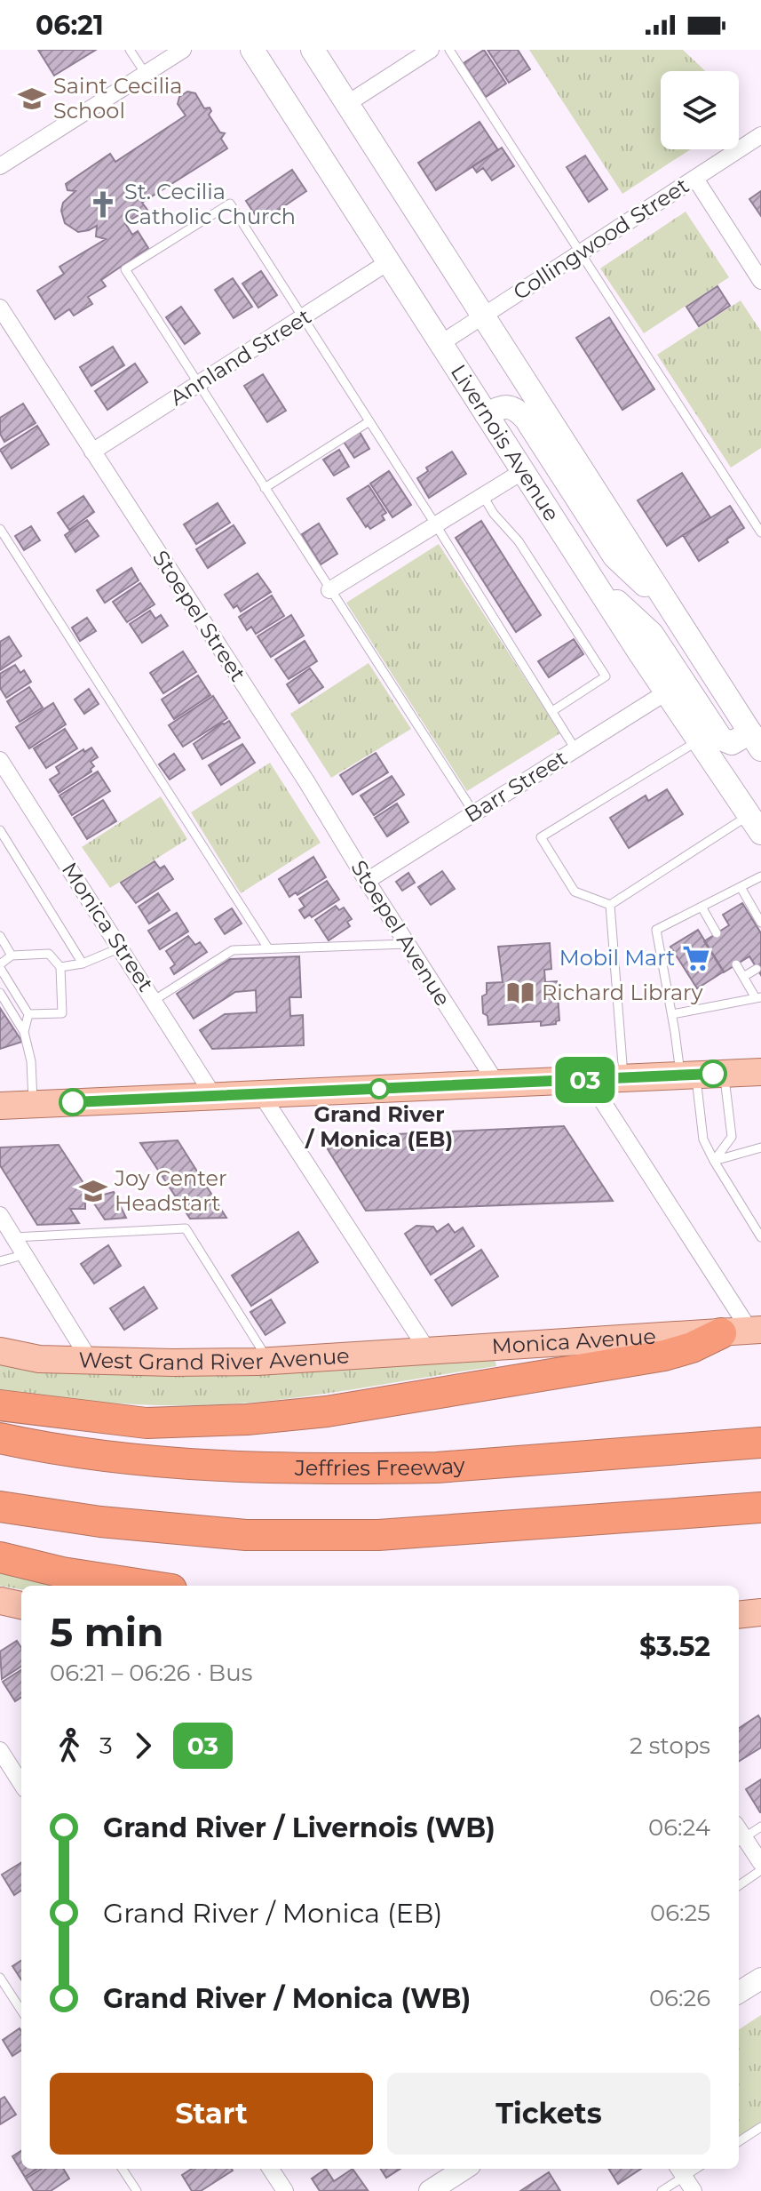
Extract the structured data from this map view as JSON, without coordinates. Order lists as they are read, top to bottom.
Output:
{
  "streets": {
    "highway": ["Jeffries Freeway"],
    "main road": ["Livernois Avenue", "Monica Avenue", "West Grand River Avenue"],
    "street": [
      "Collingwood Street",
      "Annland Street",
      "Stoepel Street",
      "Barr Street",
      "Monica Street",
      "Stoepel Avenue"
    ]
  },
  "crossings": [
    ["Collingwood Street", "Livernois Avenue"],
    ["Annland Street", "Livernois Avenue"],
    ["Annland Street", "Stoepel Street"],
    ["Livernois Avenue", "Barr Street"],
    ["Stoepel Street", "Stoepel Avenue"],
    ["Barr Street", "Stoepel Avenue"],
    ["Monica Avenue", "West Grand River Avenue"]
  ],
  "places": {
    "school or university": ["Saint Cecilia School", "Joy Center Headstart"],
    "church": ["St. Cecilia Catholic Church"],
    "supermarket": ["Mobil Mart"],
    "library": ["Richard Library"],
    "other": ["Grand River / Monica (EB)"]
  },
  "lines": ["bus line 03"],
  "page": {
    "status": "06:21",
    "on_map": "03",
    "heading": ["5 min", "06:21 – 06:26 · Bus", "$3.52"],
    "legs": ["3", "03", "2 stops"],
    "list": [
      {
        "name": "Grand River / Livernois (WB)",
        "value": "06:24"
      },
      {
        "name": "Grand River / Monica (EB)",
        "value": "06:25"
      },
      {
        "name": "Grand River / Monica (WB)",
        "value": "06:26"
      }
    ],
    "buttons": ["Start", "Tickets"]
  }
}
